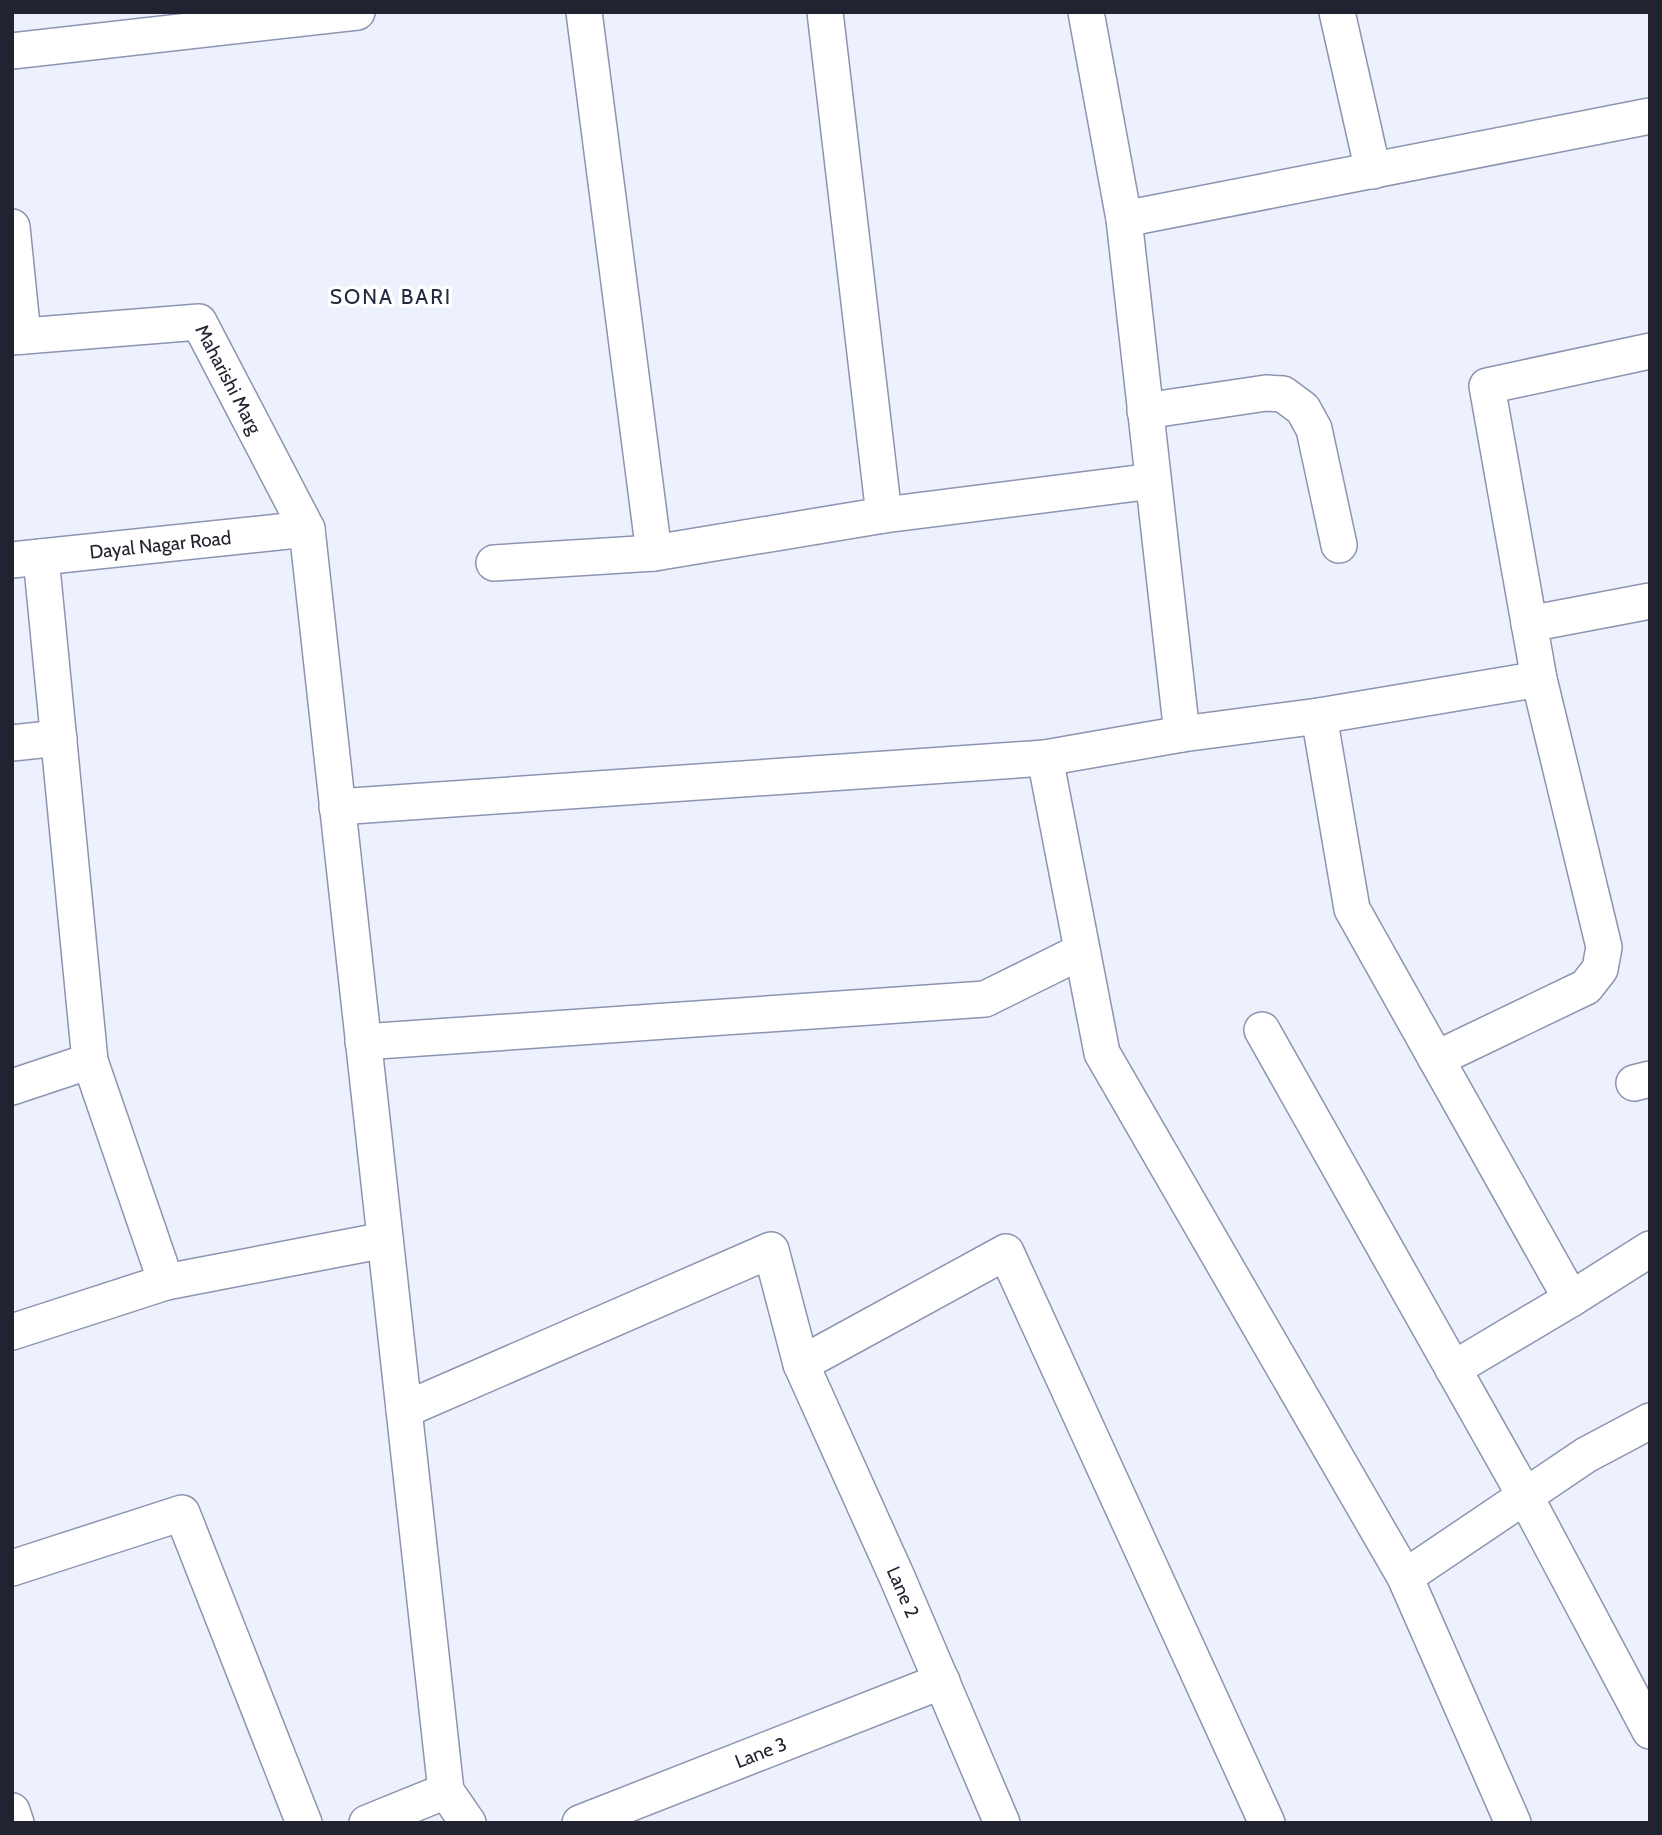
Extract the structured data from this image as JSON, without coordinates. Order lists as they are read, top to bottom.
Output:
{
  "streets": {
    "street": [
      "Maharishi Marg",
      "Dayal Nagar Road",
      "Lane 2",
      "Lane 3"
    ]
  },
  "crossings": [
    ["Maharishi Marg", "Dayal Nagar Road"],
    ["Lane 2", "Lane 3"]
  ],
  "districts": ["SONA BARI"]
}
